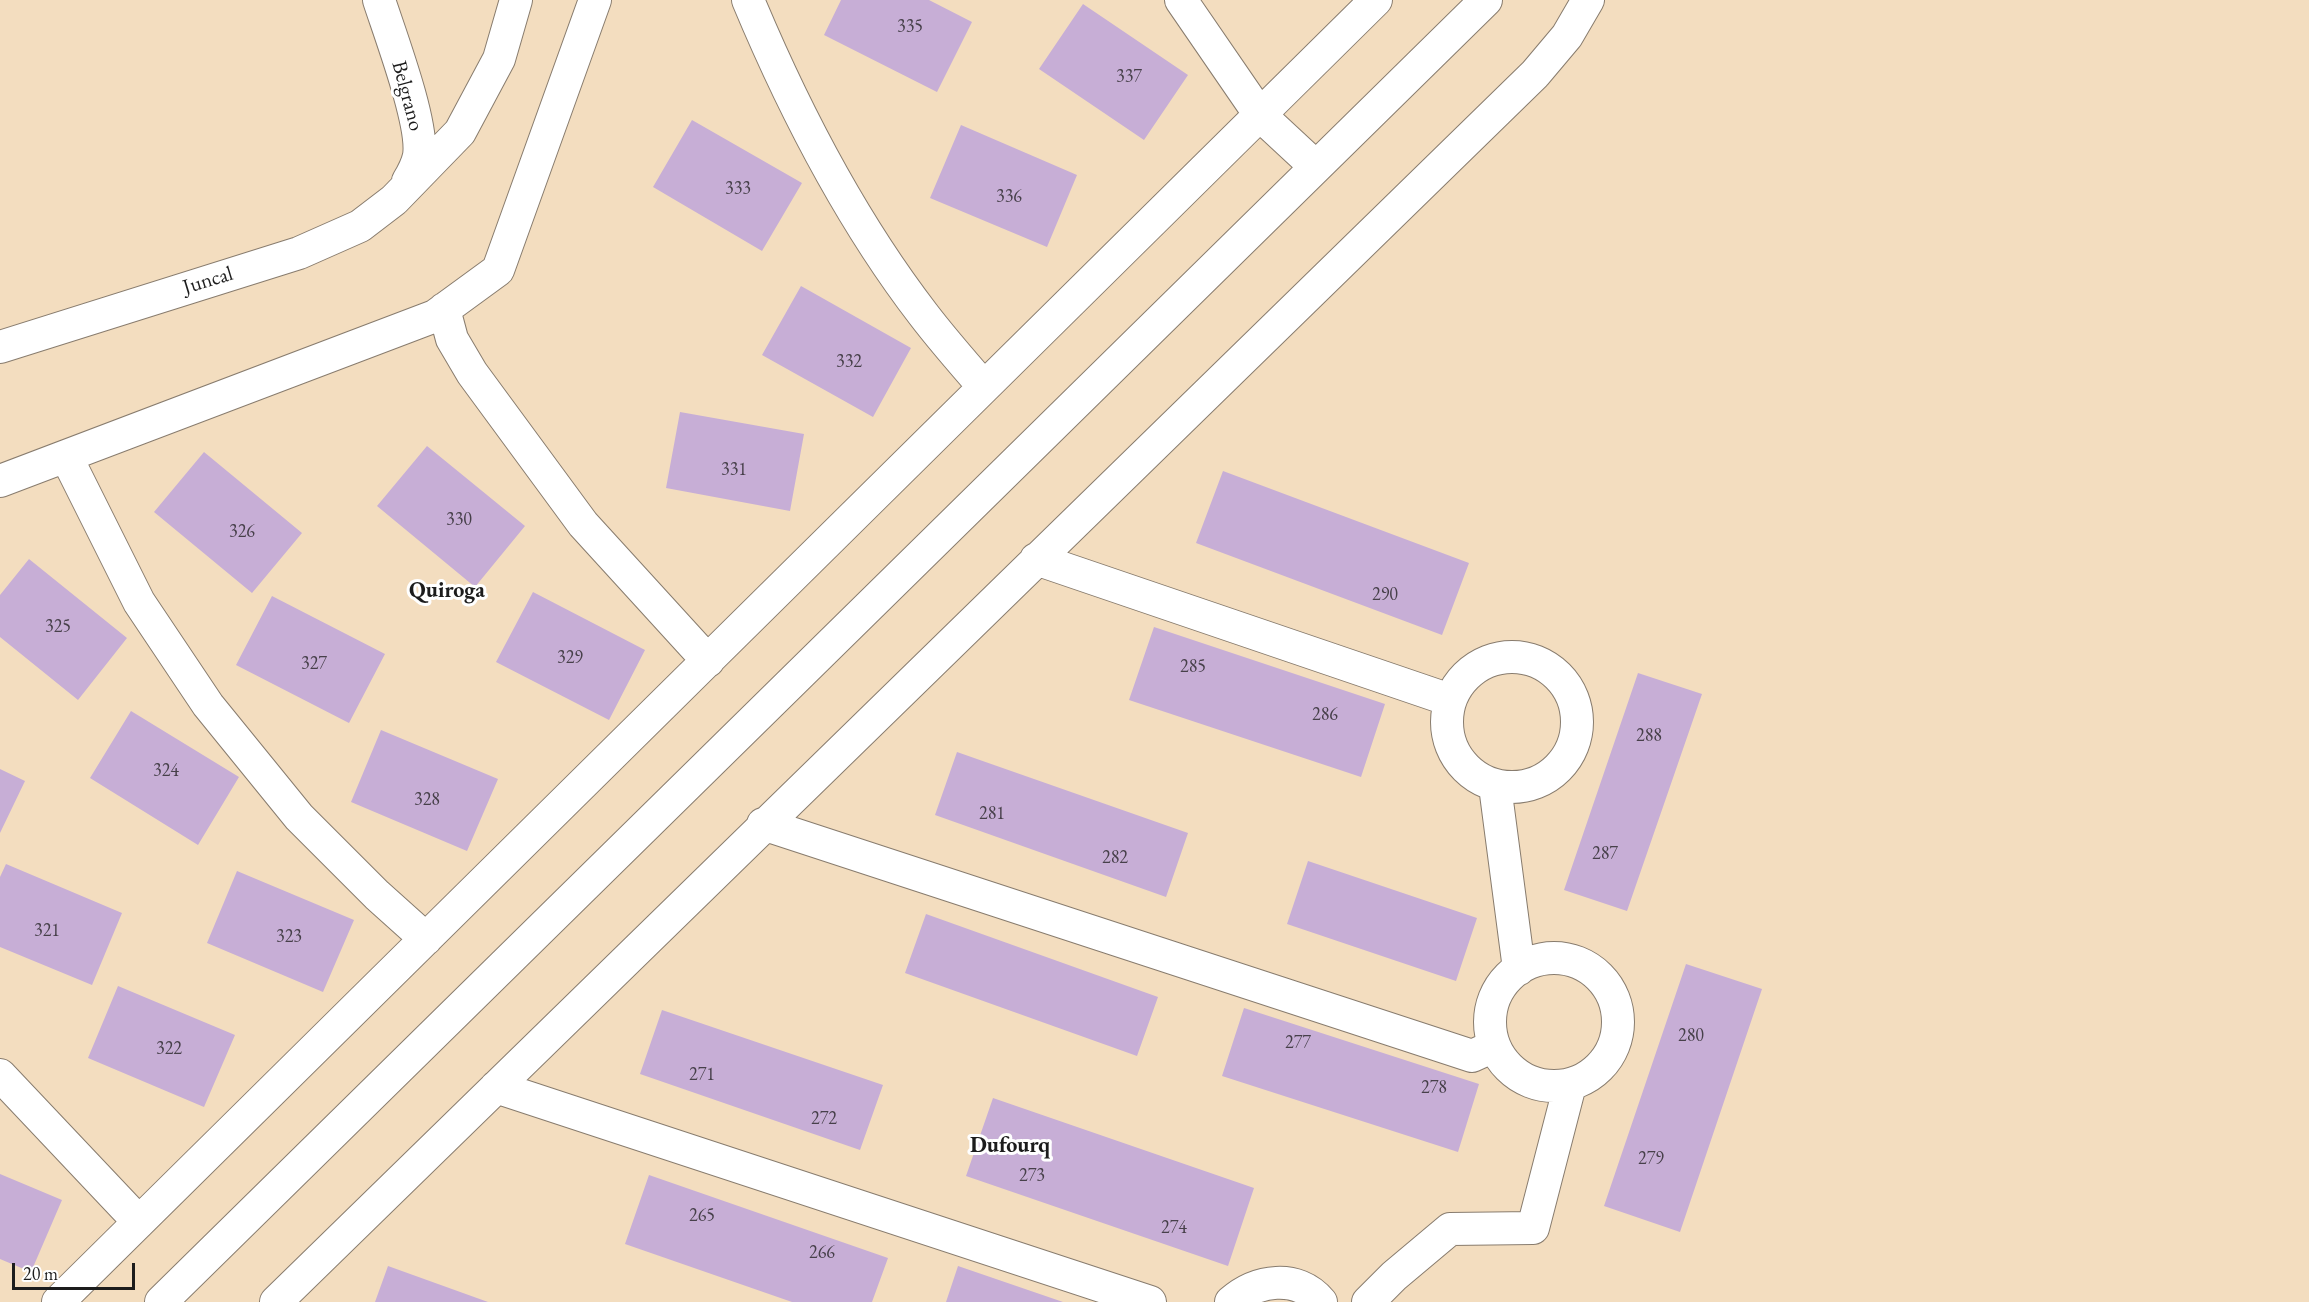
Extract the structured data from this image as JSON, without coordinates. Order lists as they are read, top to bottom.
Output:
{
  "streets": {
    "street": ["Belgrano", "Juncal"]
  },
  "crossings": [
    ["Belgrano", "Juncal"]
  ],
  "districts": ["Quiroga", "Dufourq"],
  "house_numbers": [
    "335",
    "337",
    "333",
    "336",
    "332",
    "331",
    "330",
    "326",
    "290",
    "325",
    "329",
    "327",
    "285",
    "286",
    "288",
    "324",
    "328",
    "281",
    "287",
    "282",
    "321",
    "323",
    "280",
    "277",
    "322",
    "271",
    "278",
    "272",
    "279",
    "273",
    "265",
    "274",
    "266"
  ],
  "scale_bar": "20 m"
}
